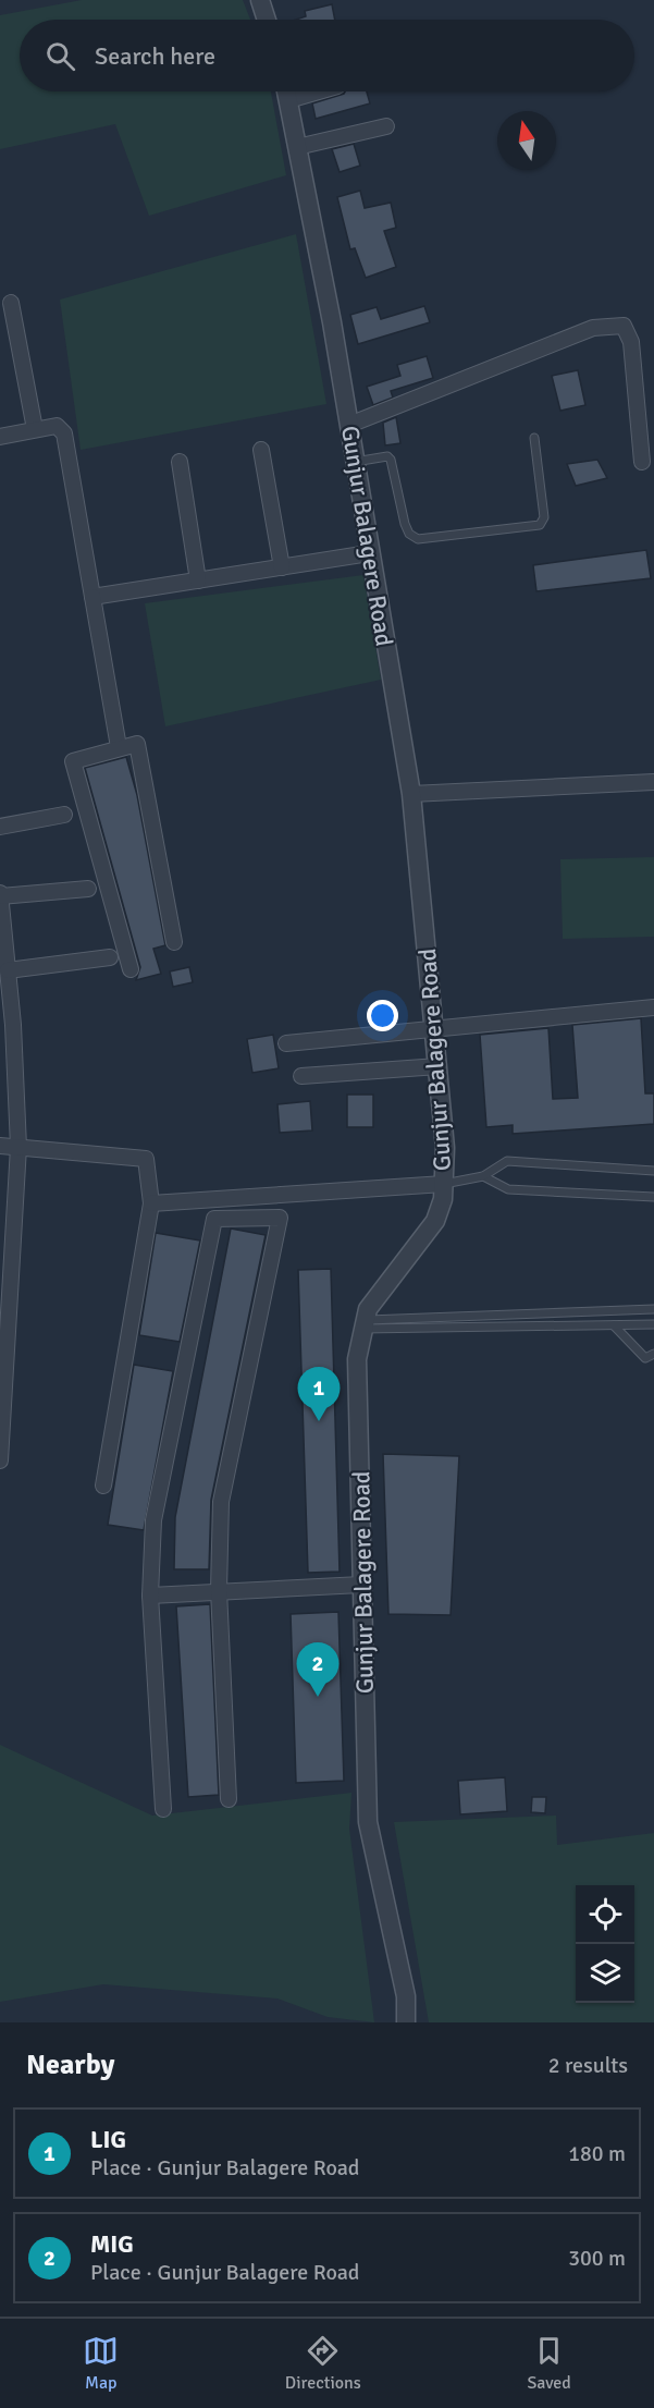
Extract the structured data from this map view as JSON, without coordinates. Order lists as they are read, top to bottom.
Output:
{
  "streets": {
    "street": ["Gunjur Balagere Road"]
  },
  "north": "top",
  "page": {
    "search": "Search here",
    "pins": ["1", "2"],
    "heading": ["Nearby", "2 results"],
    "list": [
      {
        "mark": "1",
        "name": "LIG",
        "note": "Place · Gunjur Balagere Road",
        "value": "180 m"
      },
      {
        "mark": "2",
        "name": "MIG",
        "note": "Place · Gunjur Balagere Road",
        "value": "300 m"
      }
    ],
    "nav": ["Map", "Directions", "Saved"]
  }
}
